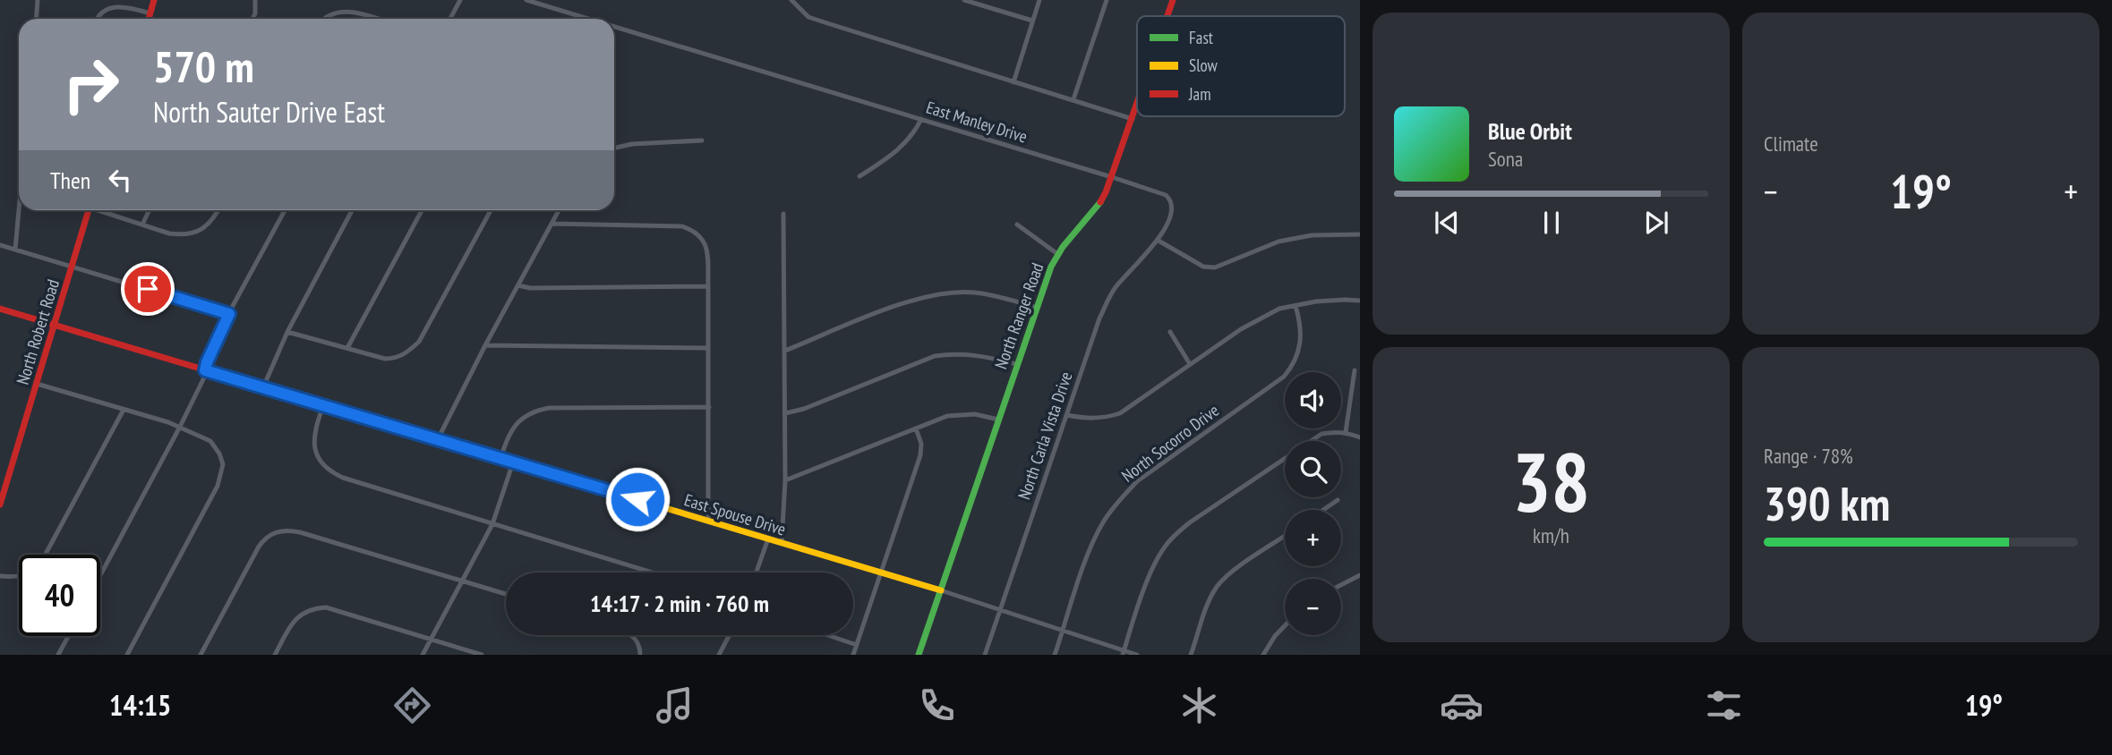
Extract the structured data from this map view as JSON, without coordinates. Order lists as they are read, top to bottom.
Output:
{
  "streets": {
    "street": [
      "East Manley Drive",
      "North Ranger Road",
      "North Robert Road",
      "North Carla Vista Drive",
      "North Socorro Drive",
      "East Spouse Drive"
    ]
  },
  "crossings": [
    ["East Manley Drive", "North Ranger Road"],
    ["East Manley Drive", "North Carla Vista Drive"],
    ["North Ranger Road", "East Spouse Drive"],
    ["North Robert Road", "East Spouse Drive"],
    ["North Carla Vista Drive", "East Spouse Drive"],
    ["North Socorro Drive", "East Spouse Drive"]
  ],
  "legend": ["Fast", "Slow", "Jam"],
  "page": {
    "tile": [
      "Climate",
      ["38", "km/h"],
      ["Range · 78%", "390 km"]
    ],
    "turn": ["570 m", "North Sauter Drive East"],
    "song": ["Blue Orbit", "Sona"],
    "then": "Then",
    "heat": ["−", "19°", "+"],
    "map_buttons": ["+", "−"],
    "limit": "40",
    "trip": "14:17 · 2 min · 760 m",
    "tabs": ["14:15", "19°"]
  }
}
